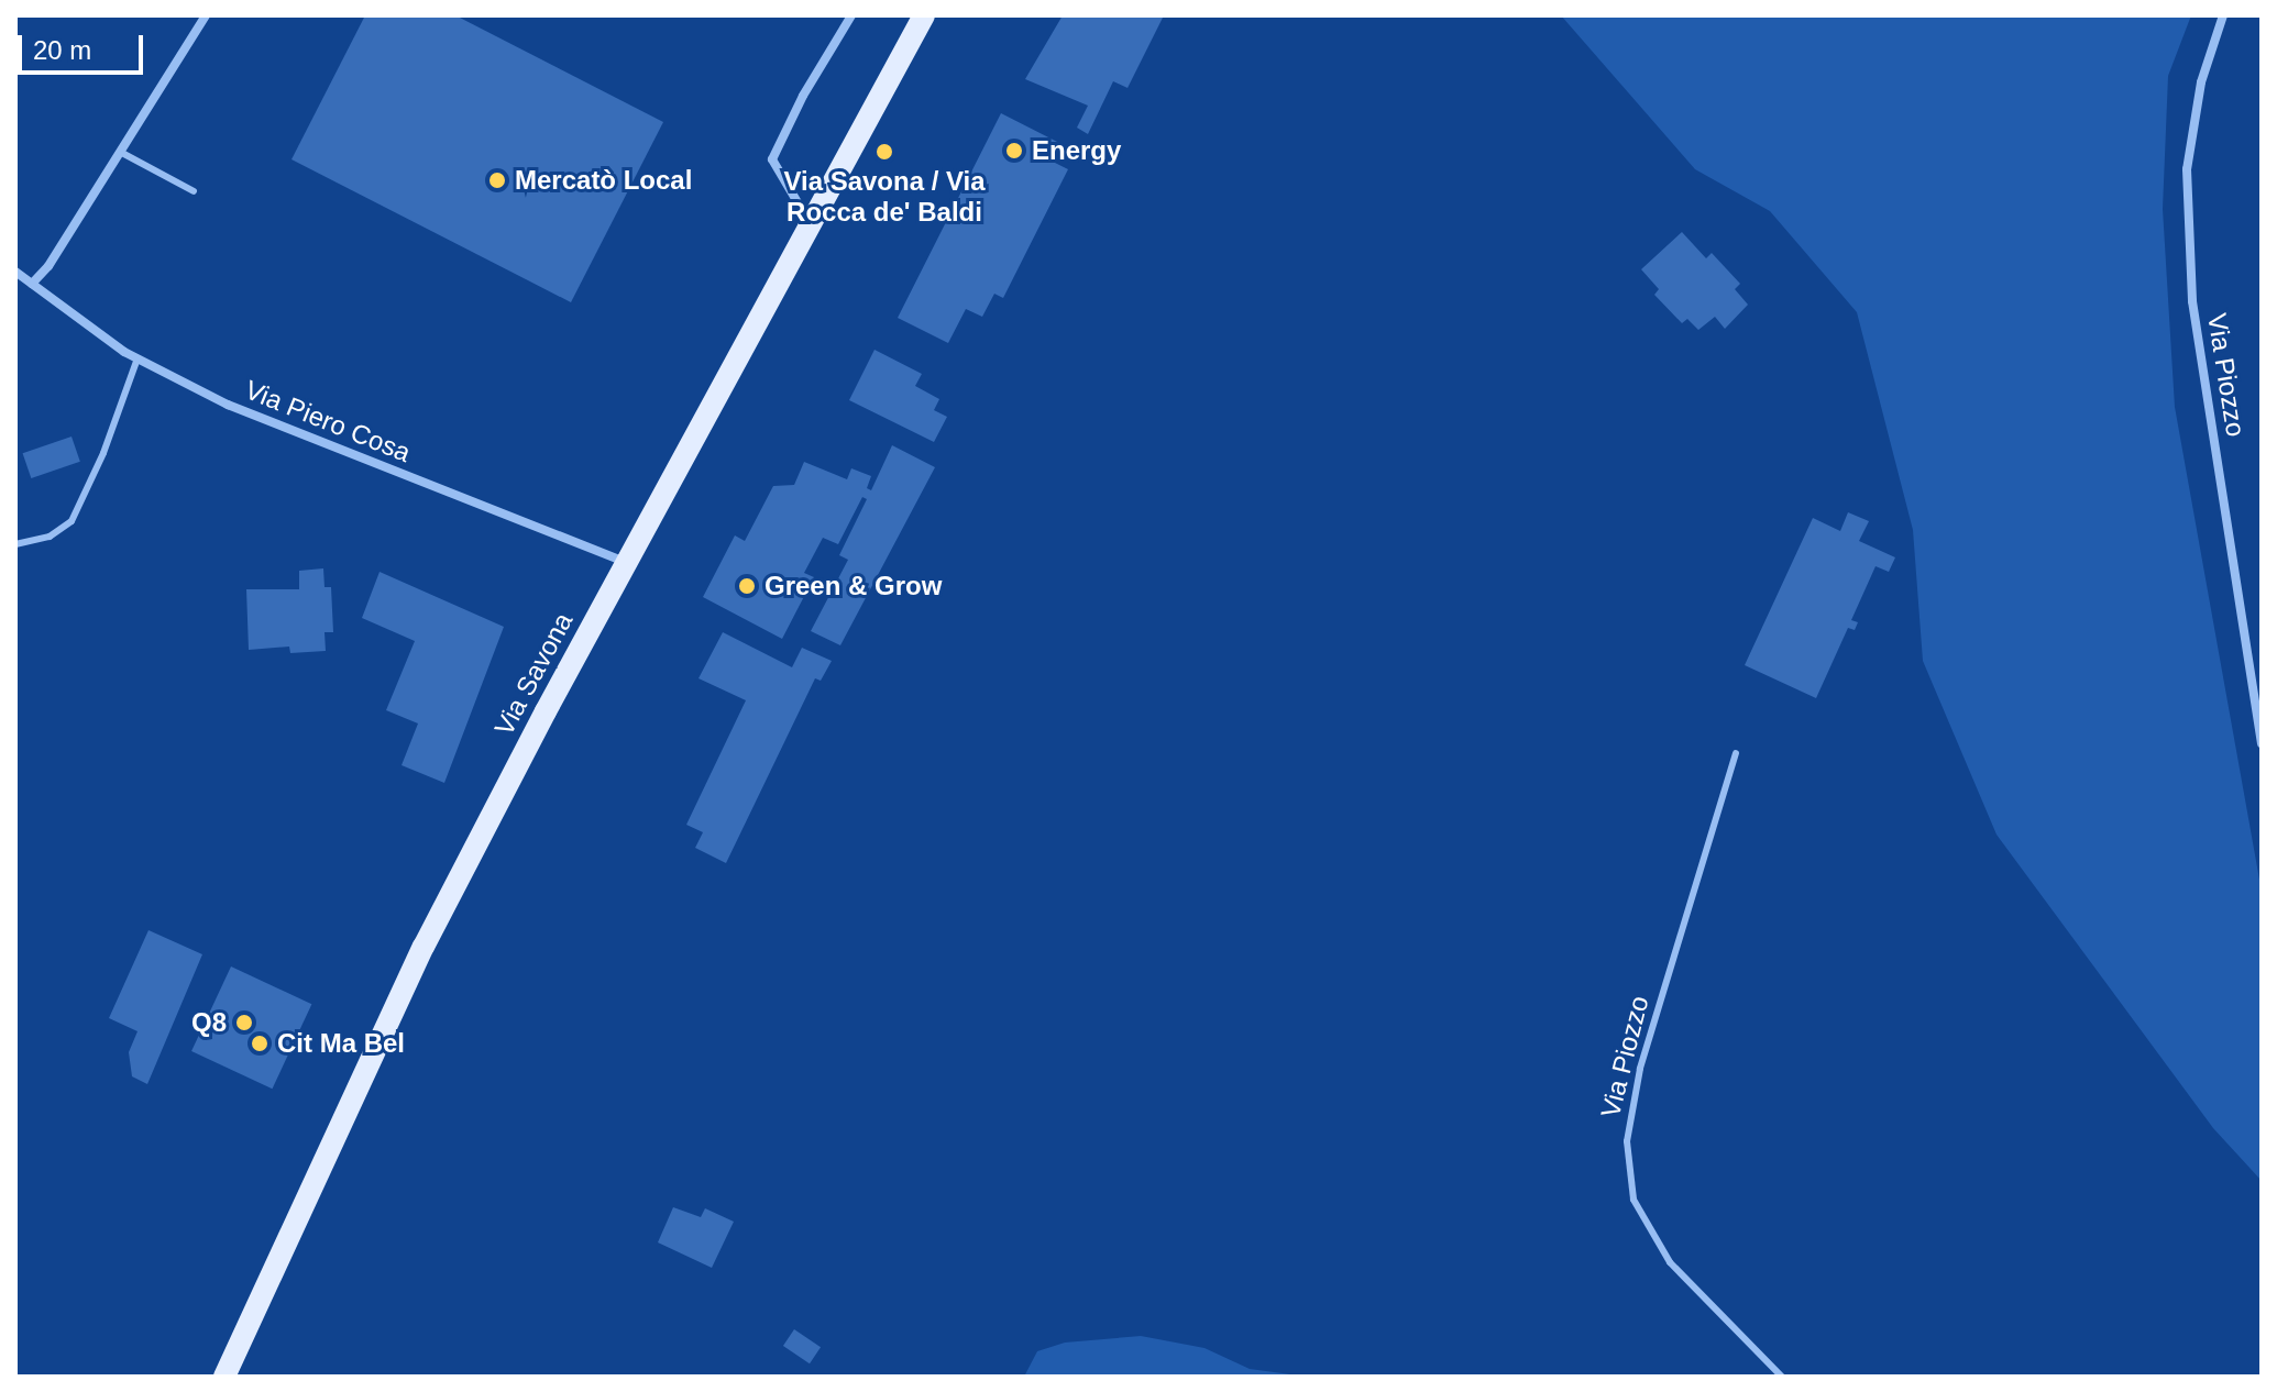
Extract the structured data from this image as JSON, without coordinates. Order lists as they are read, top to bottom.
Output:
{
  "streets": {
    "main road": ["Via Savona"],
    "street": ["Via Piozzo", "Via Piero Cosa"]
  },
  "crossings": [
    ["Via Piero Cosa", "Via Savona"]
  ],
  "places": [
    "Energy",
    "Via Savona / Via Rocca de' Baldi",
    "Mercatò Local",
    "Green & Grow",
    "Q8",
    "Cit Ma Bel"
  ],
  "scale_bar": "20 m"
}
